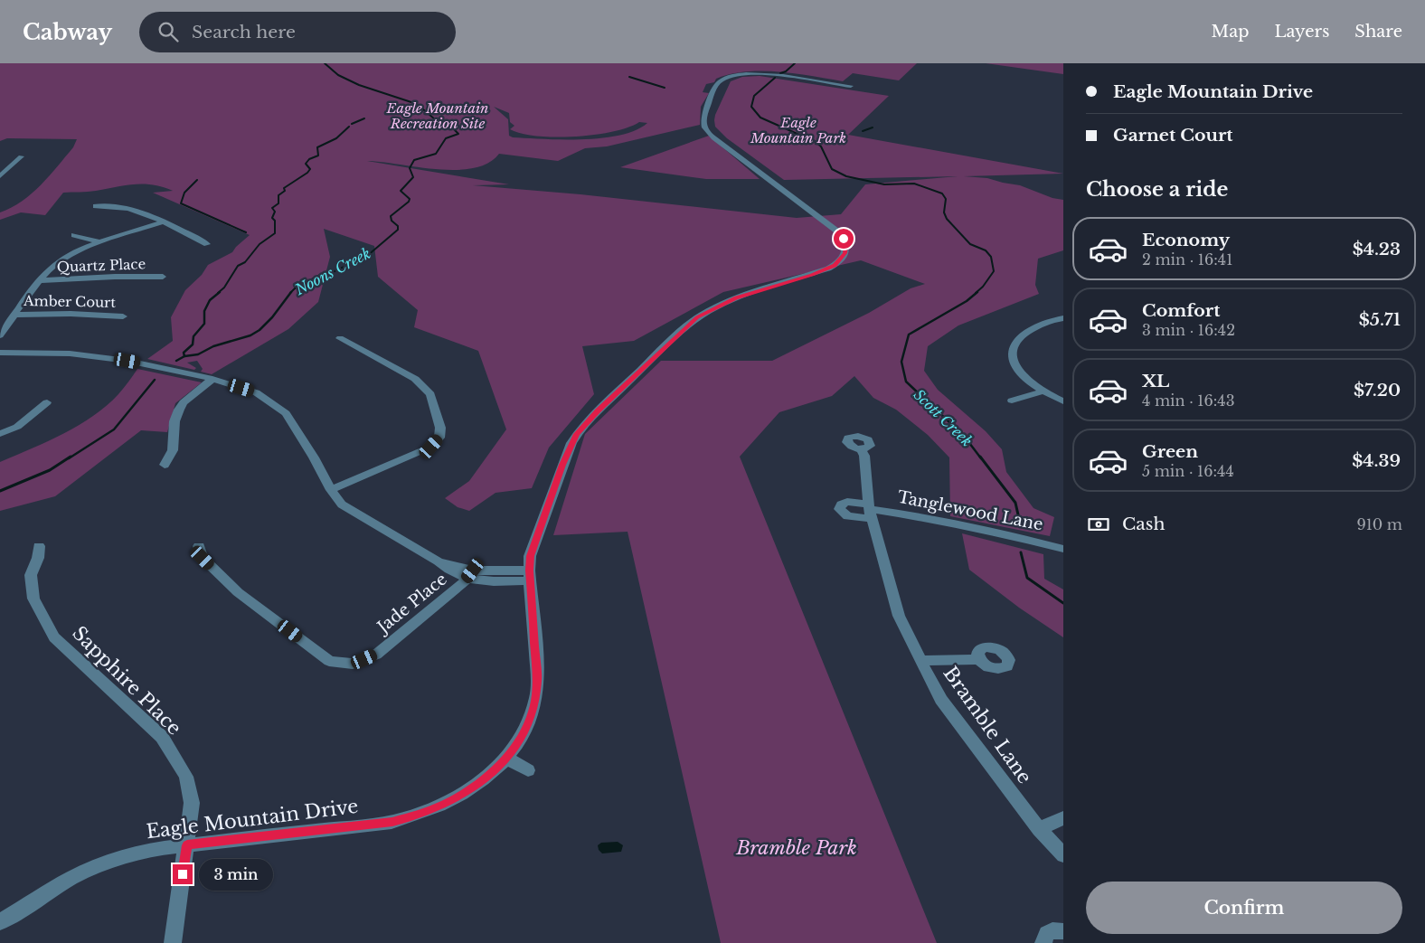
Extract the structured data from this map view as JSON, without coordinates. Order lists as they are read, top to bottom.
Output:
{
  "streets": {
    "street": [
      "Quartz Place",
      "Amber Court",
      "Tanglewood Lane",
      "Jade Place",
      "Sapphire Place",
      "Bramble Lane",
      "Eagle Mountain Drive"
    ]
  },
  "crossings": [
    ["Tanglewood Lane", "Bramble Lane"],
    ["Sapphire Place", "Eagle Mountain Drive"]
  ],
  "water": ["Noons Creek", "Scott Creek"],
  "parks": ["Eagle Mountain Recreation Site", "Eagle Mountain Park", "Bramble Park"],
  "page": {
    "header": "Cabway",
    "search": "Search here",
    "nav": ["Map", "Layers", "Share"],
    "banner": ["Eagle Mountain Drive", "Garnet Court"],
    "heading": "Choose a ride",
    "list": [
      {
        "name": "Economy",
        "note": "2 min · 16:41",
        "value": "$4.23"
      },
      {
        "name": "Comfort",
        "note": "3 min · 16:42",
        "value": "$5.71"
      },
      {
        "name": "XL",
        "note": "4 min · 16:43",
        "value": "$7.20"
      },
      {
        "name": "Green",
        "note": "5 min · 16:44",
        "value": "$4.39"
      }
    ],
    "pay": ["Cash", "910 m"],
    "bubble": "3 min",
    "buttons": "Confirm"
  }
}
